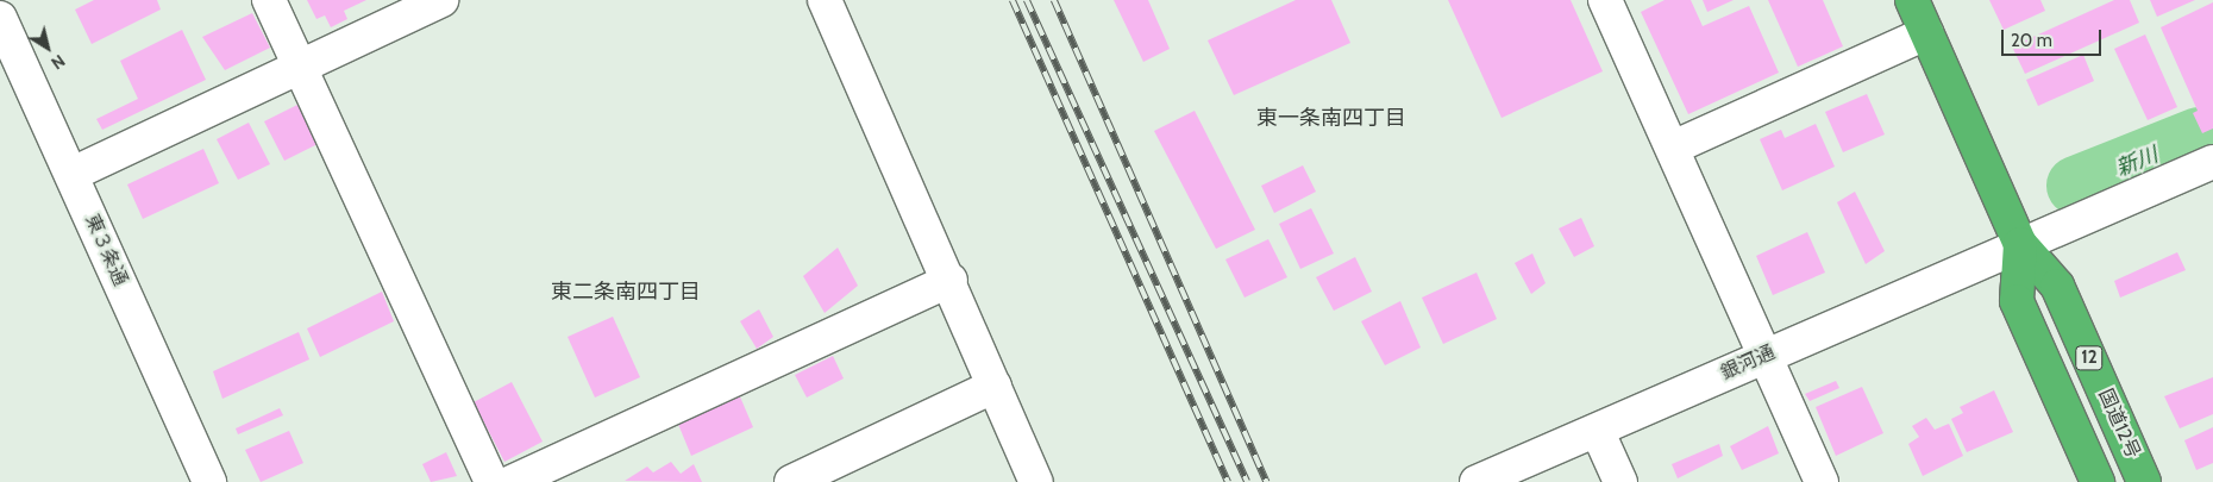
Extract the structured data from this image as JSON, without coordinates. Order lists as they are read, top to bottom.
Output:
{
  "streets": {
    "highway": ["12", "国道12号"],
    "street": ["東３条通", "銀河通"]
  },
  "crossings": [
    ["銀河通", "国道12号"]
  ],
  "districts": ["東一条南四丁目", "東二条南四丁目"],
  "water": ["新川"],
  "scale_bar": "20 m",
  "north": "bottom right"
}
